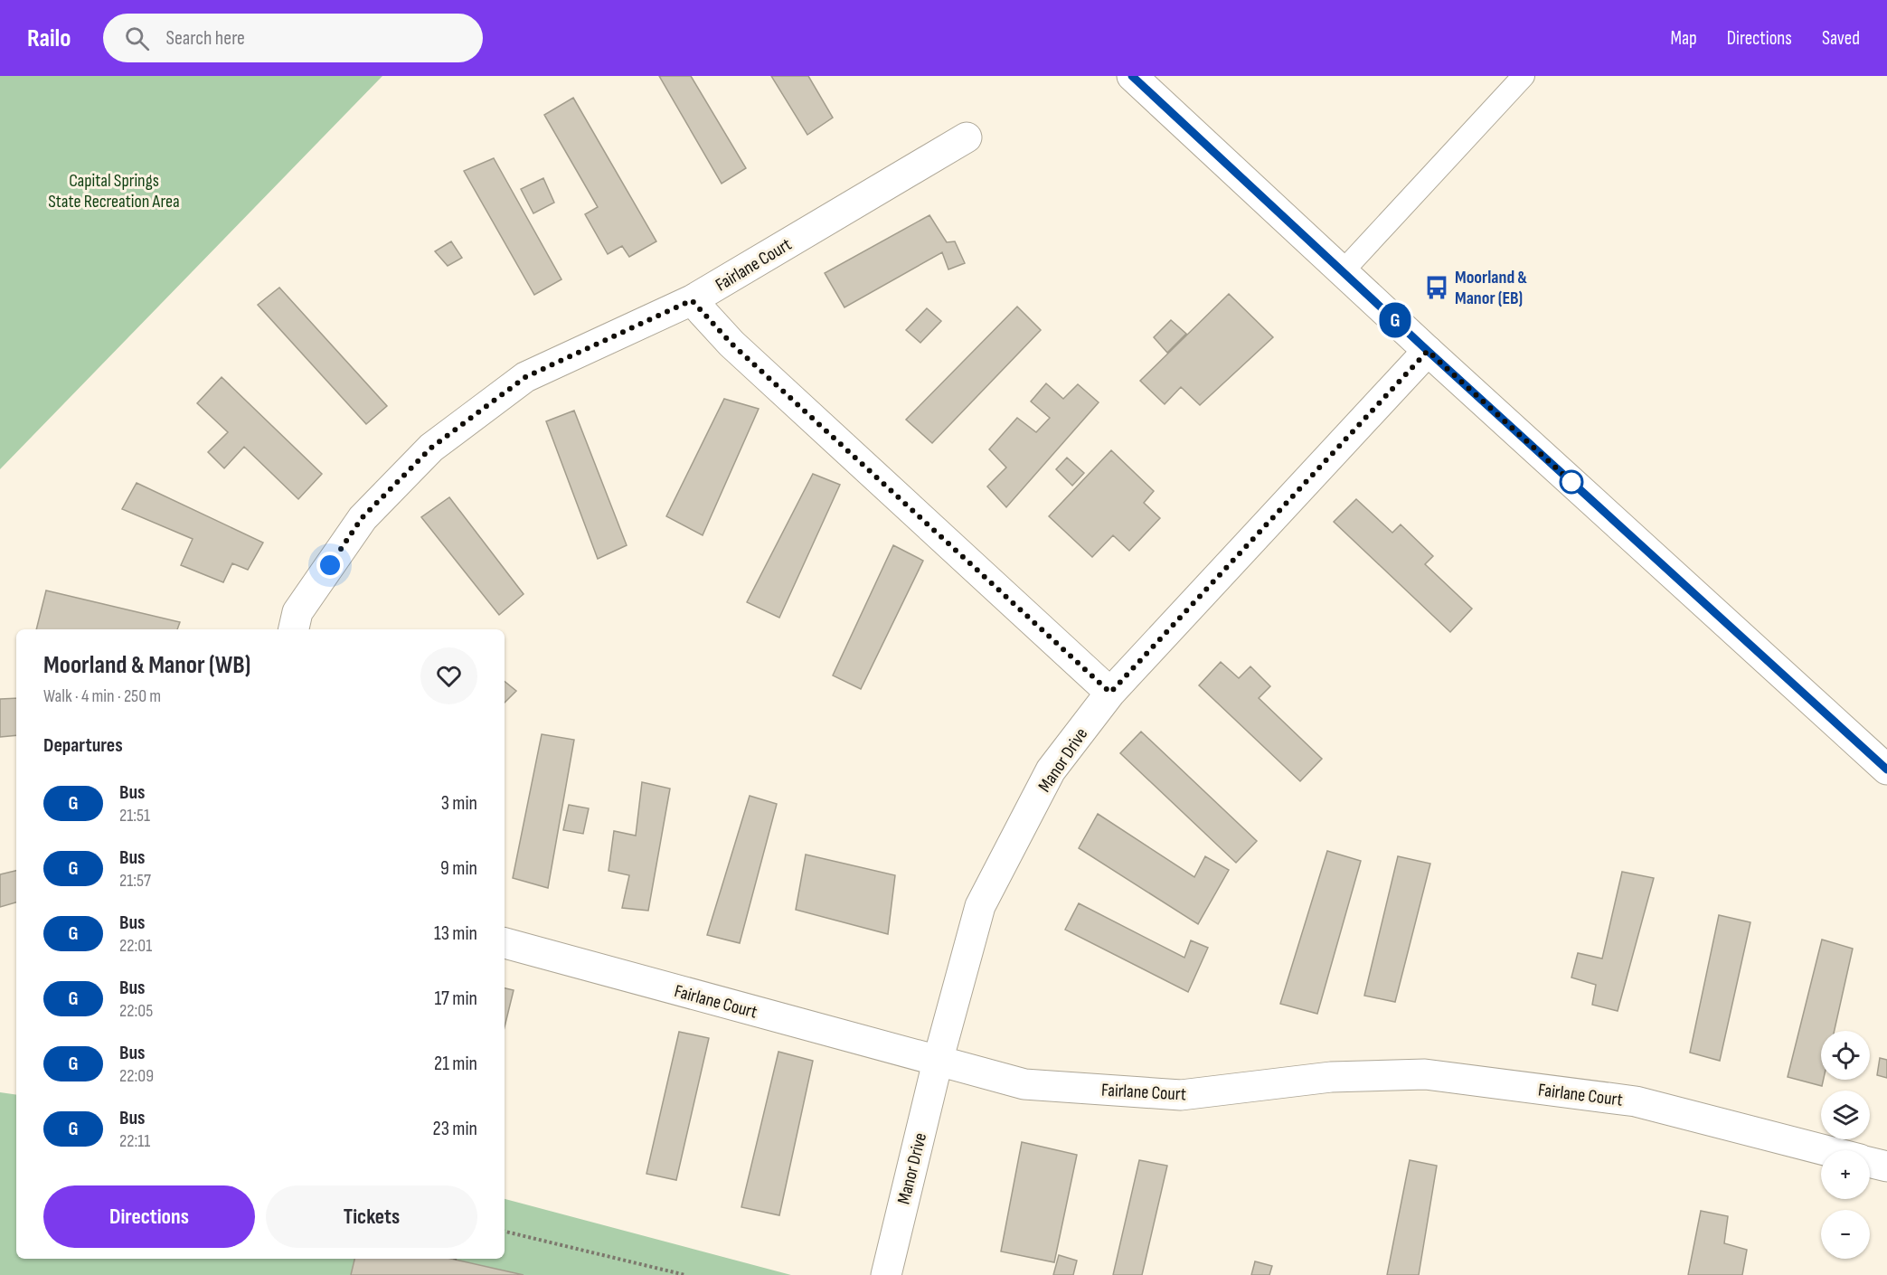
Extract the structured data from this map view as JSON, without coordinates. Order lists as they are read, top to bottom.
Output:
{
  "streets": {
    "street": ["Fairlane Court", "Manor Drive"]
  },
  "crossings": [
    ["Fairlane Court", "Manor Drive"]
  ],
  "parks": ["Capital Springs State Recreation Area"],
  "places": {
    "bus stop": ["Moorland & Manor (EB)"]
  },
  "lines": ["bus line G"],
  "page": {
    "header": "Railo",
    "search": "Search here",
    "nav": ["Map", "Directions", "Saved"],
    "on_map": "G",
    "heading": [
      ["Moorland & Manor (WB)", "Walk · 4 min · 250 m"],
      "Departures"
    ],
    "list": [
      {
        "mark": "G",
        "name": "Bus",
        "note": "21:51",
        "value": "3 min"
      },
      {
        "mark": "G",
        "name": "Bus",
        "note": "21:57",
        "value": "9 min"
      },
      {
        "mark": "G",
        "name": "Bus",
        "note": "22:01",
        "value": "13 min"
      },
      {
        "mark": "G",
        "name": "Bus",
        "note": "22:05",
        "value": "17 min"
      },
      {
        "mark": "G",
        "name": "Bus",
        "note": "22:09",
        "value": "21 min"
      },
      {
        "mark": "G",
        "name": "Bus",
        "note": "22:11",
        "value": "23 min"
      }
    ],
    "map_buttons": ["+", "−"],
    "buttons": ["Directions", "Tickets"]
  }
}
